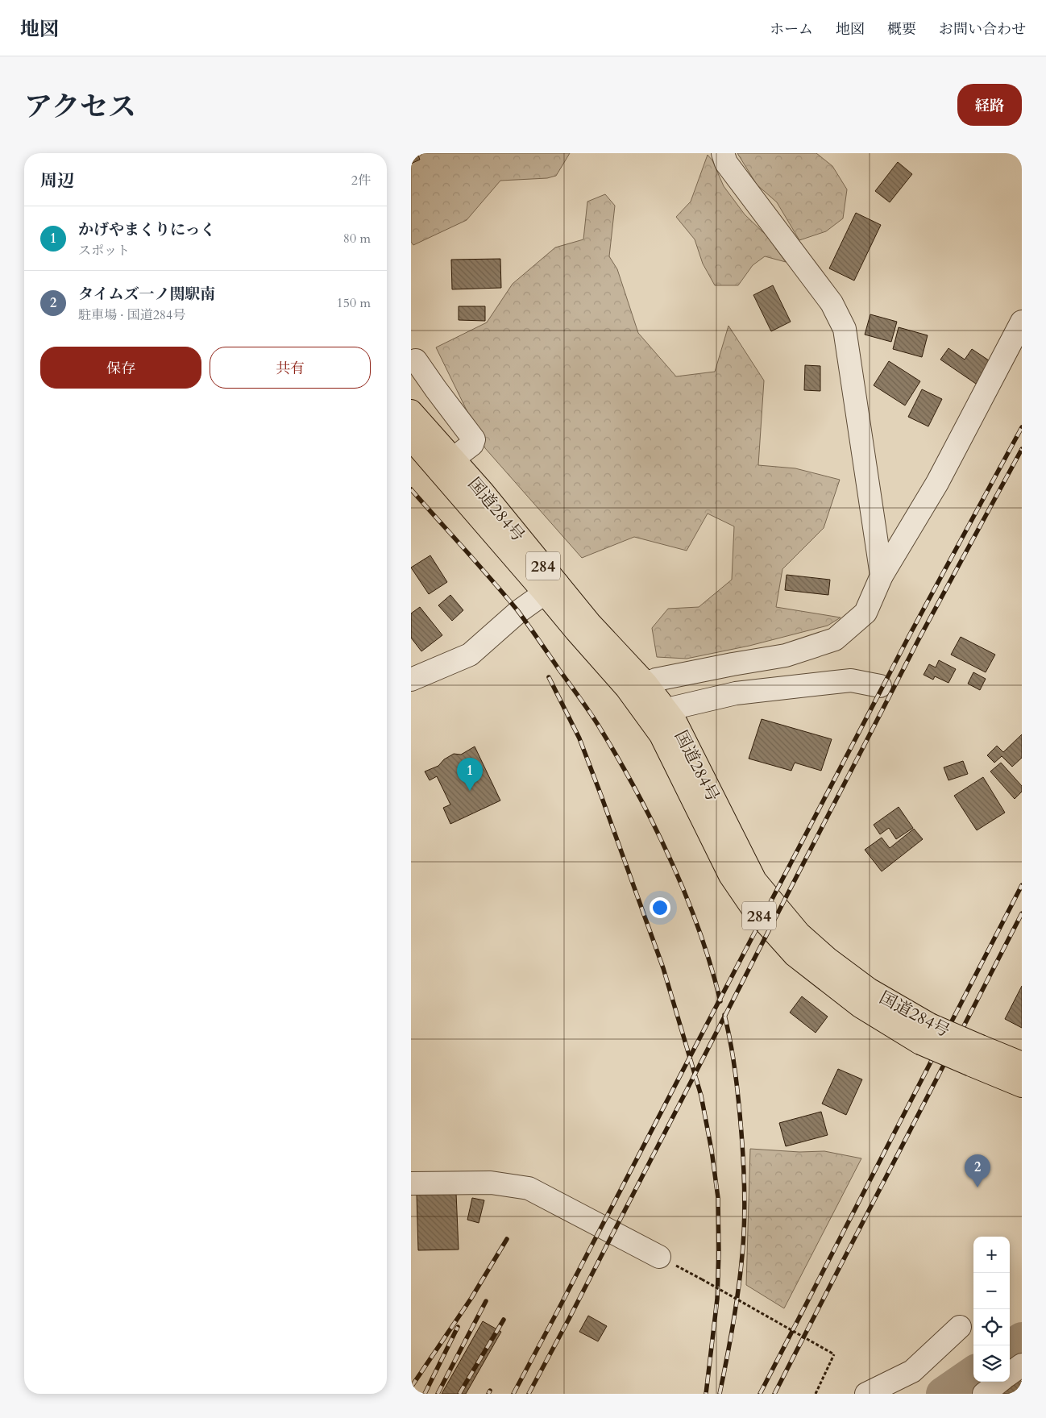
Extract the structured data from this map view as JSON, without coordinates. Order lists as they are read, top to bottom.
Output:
{
  "streets": {
    "highway": ["国道284号", "284"]
  },
  "page": {
    "header": "地図",
    "nav": [
      "ホーム",
      "地図",
      "概要",
      "お問い合わせ"
    ],
    "title": "アクセス",
    "buttons": [
      "経路",
      ["保存", "共有"]
    ],
    "heading": ["周辺", "2件"],
    "list": [
      {
        "mark": "1",
        "name": "かげやまくりにっく",
        "note": "スポット",
        "value": "80 m"
      },
      {
        "mark": "2",
        "name": "タイムズ一ノ関駅南",
        "note": "駐車場 · 国道284号",
        "value": "150 m"
      }
    ],
    "pins": ["1", "2"],
    "map_buttons": ["+", "−"]
  }
}
